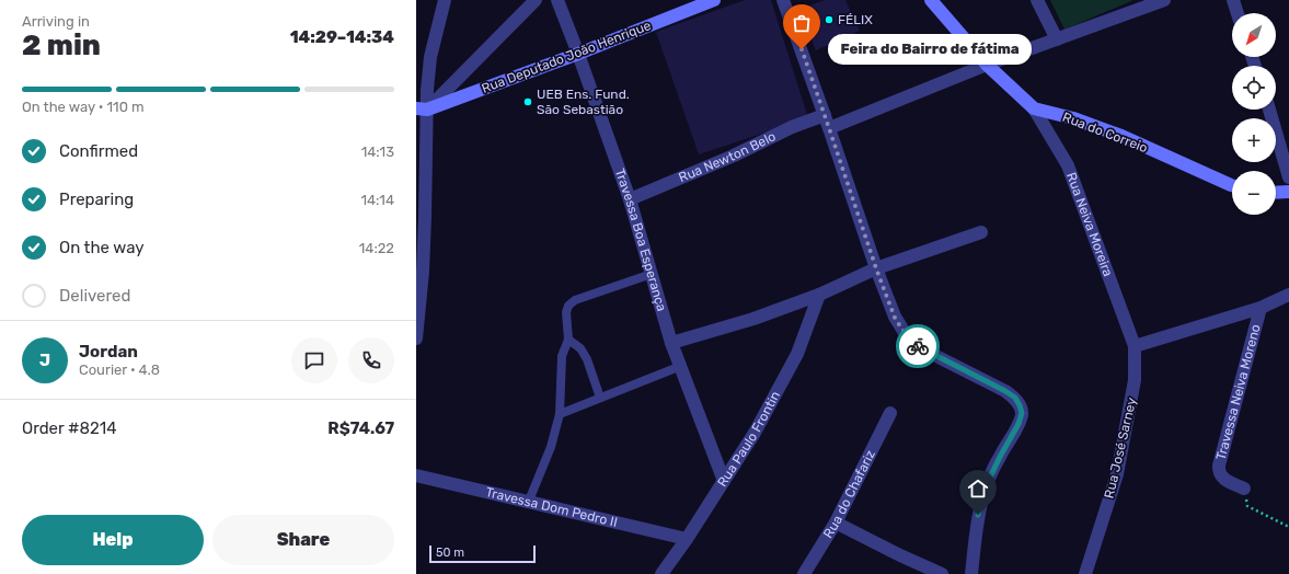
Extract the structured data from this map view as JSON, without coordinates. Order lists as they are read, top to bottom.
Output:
{
  "streets": {
    "street": [
      "Rua Deputado João Henrique",
      "Rua do Correio",
      "Rua Newton Belo",
      "Rua Neiva Moreira",
      "Travessa Boa Esperança",
      "Travessa Neiva Moreno",
      "Rua Paulo Frontin",
      "Rua José Sarney",
      "Rua do Chafariz",
      "Travessa Dom Pedro II"
    ]
  },
  "crossings": [
    ["Rua Deputado João Henrique", "Travessa Boa Esperança"],
    ["Rua do Correio", "Rua Newton Belo"],
    ["Rua do Correio", "Rua Neiva Moreira"],
    ["Rua Newton Belo", "Travessa Boa Esperança"],
    ["Rua Neiva Moreira", "Rua José Sarney"],
    ["Travessa Boa Esperança", "Rua Paulo Frontin"],
    ["Rua Paulo Frontin", "Travessa Dom Pedro II"]
  ],
  "places": ["FÉLIX", "Feira do Bairro de fátima", "UEB Ens. Fund. São Sebastião"],
  "scale_bar": "50 m",
  "north": "bottom left",
  "page": {
    "heading": ["2 min", "Arriving in", "14:29–14:34"],
    "panel": [
      "Jordan",
      "Courier · 4.8",
      "Order #8214",
      "R$74.67"
    ],
    "map_buttons": ["+", "−"],
    "bubble": "Feira do Bairro de fátima",
    "bar": "On the way · 110 m",
    "list": [
      ["Confirmed", "14:13"],
      ["Preparing", "14:14"],
      ["On the way", "14:22"],
      "Delivered"
    ],
    "round": "J",
    "buttons": ["Help", "Share"],
    "scale": "50 m"
  }
}
